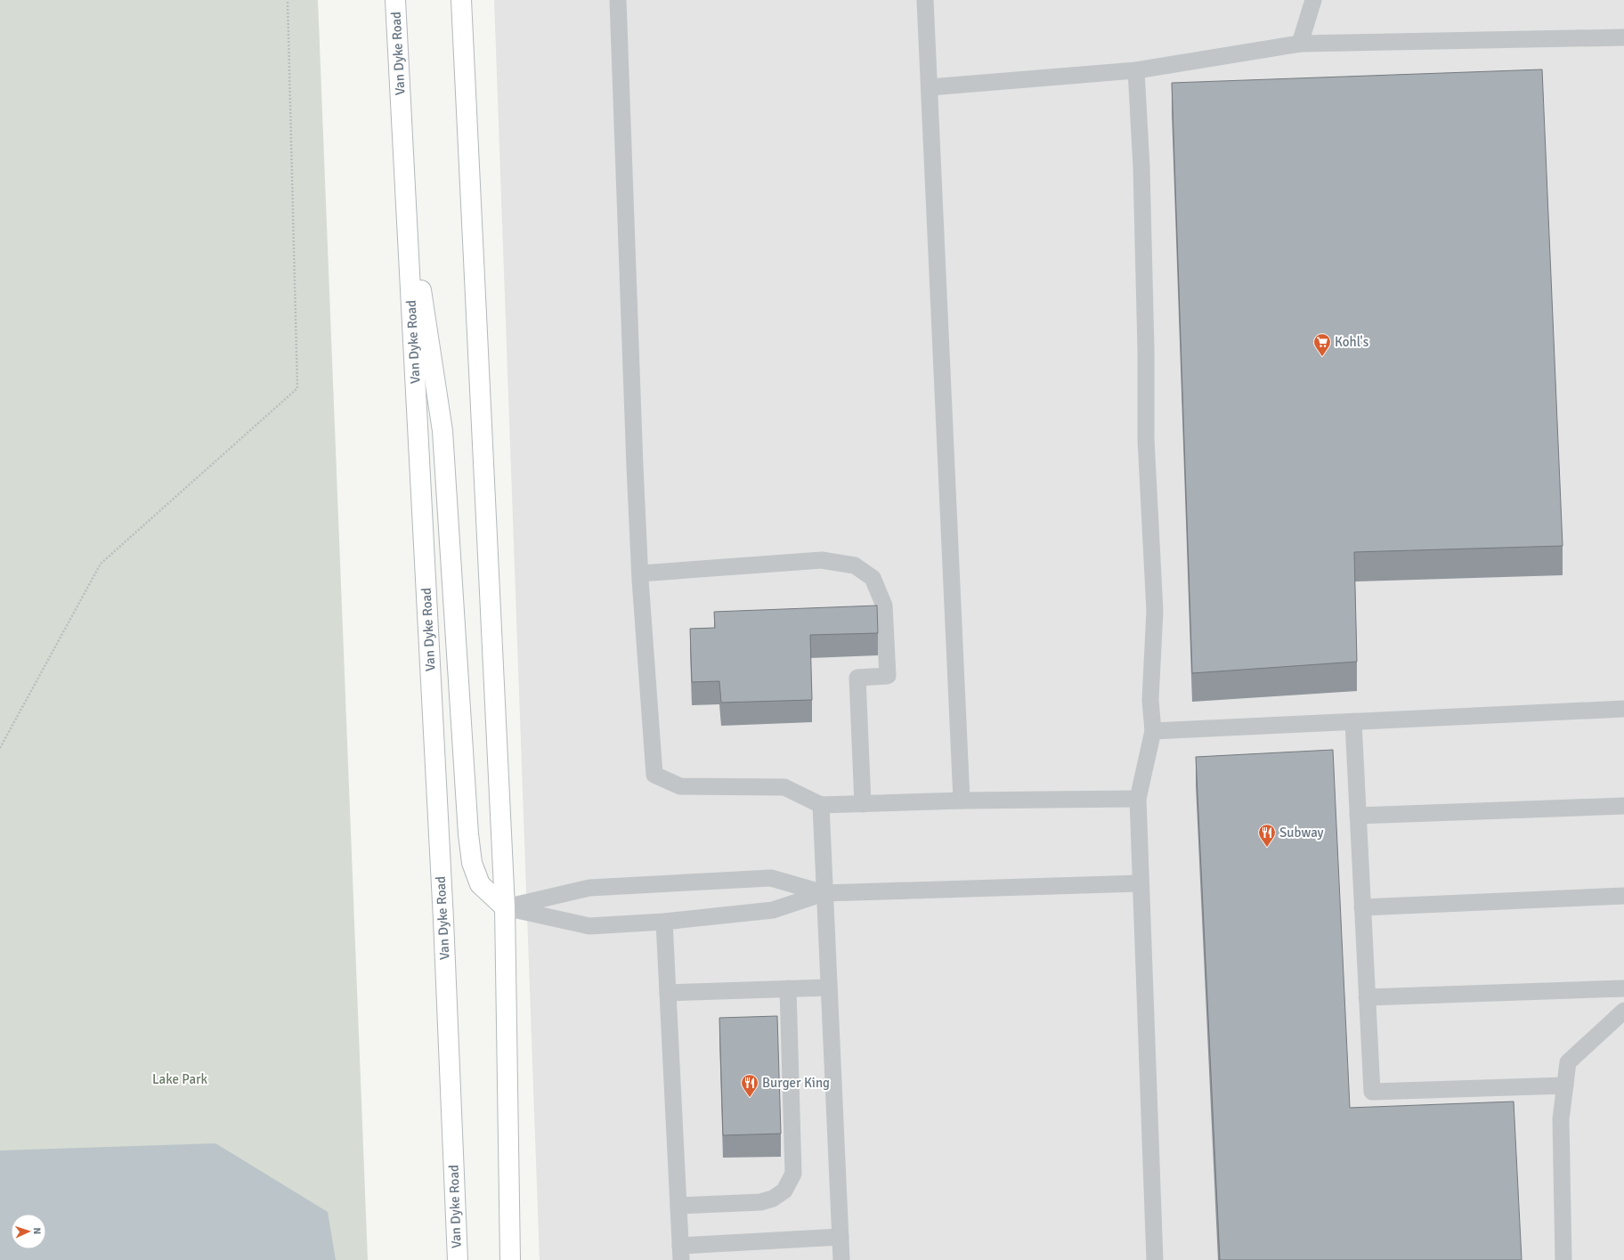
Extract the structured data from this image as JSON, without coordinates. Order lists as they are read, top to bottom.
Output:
{
  "streets": {
    "main road": ["Van Dyke Road"]
  },
  "parks": ["Lake Park"],
  "places": {
    "supermarket": ["Kohl's"],
    "restaurant": ["Subway", "Burger King"]
  },
  "north": "right"
}
